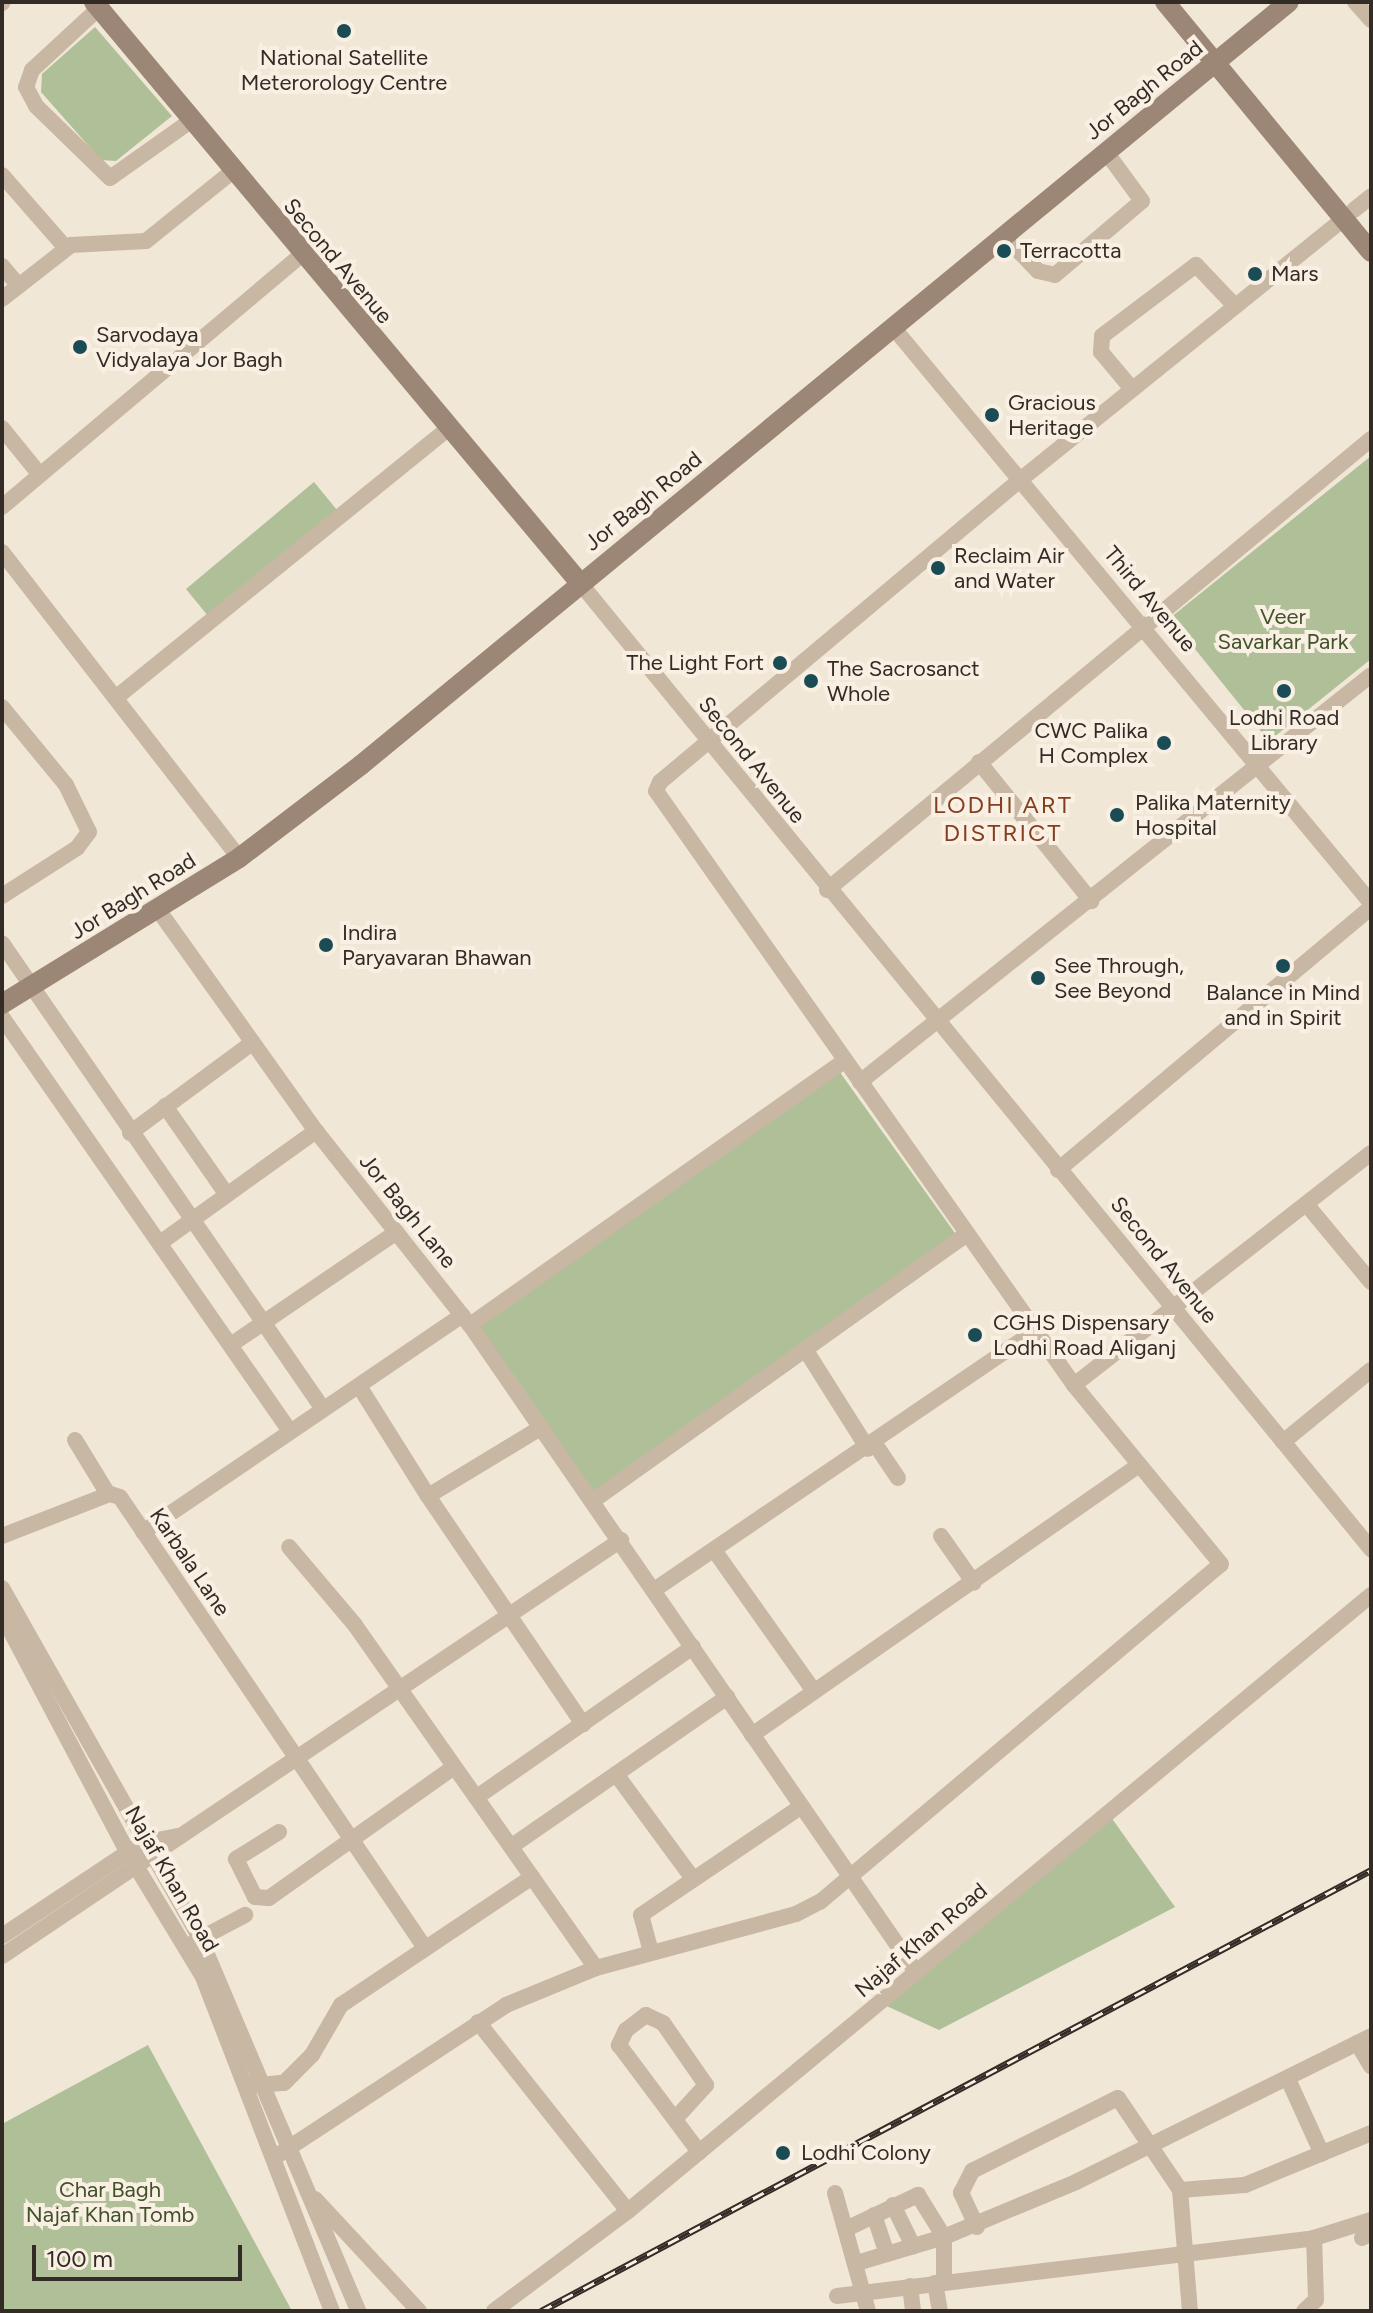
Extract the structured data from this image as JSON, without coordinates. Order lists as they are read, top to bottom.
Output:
{
  "streets": {
    "street": [
      "Jor Bagh Road",
      "Second Avenue",
      "Third Avenue",
      "Jor Bagh Lane",
      "Karbala Lane",
      "Najaf Khan Road"
    ]
  },
  "crossings": [
    ["Jor Bagh Road", "Second Avenue"],
    ["Jor Bagh Road", "Third Avenue"],
    ["Jor Bagh Road", "Jor Bagh Lane"],
    ["Jor Bagh Lane", "Najaf Khan Road"]
  ],
  "districts": ["LODHI ART DISTRICT"],
  "parks": ["Veer Savarkar Park", "Char Bagh Najaf Khan Tomb"],
  "places": [
    "National Satellite Meterorology Centre",
    "Terracotta",
    "Mars",
    "Sarvodaya Vidyalaya Jor Bagh",
    "Gracious Heritage",
    "Reclaim Air and Water",
    "The Light Fort",
    "The Sacrosanct Whole",
    "Lodhi Road Library",
    "CWC Palika H Complex",
    "Palika Maternity Hospital",
    "Indira Paryavaran Bhawan",
    "Balance in Mind and in Spirit",
    "See Through, See Beyond",
    "CGHS Dispensary Lodhi Road Aliganj",
    "Lodhi Colony"
  ],
  "scale_bar": "100 m"
}
